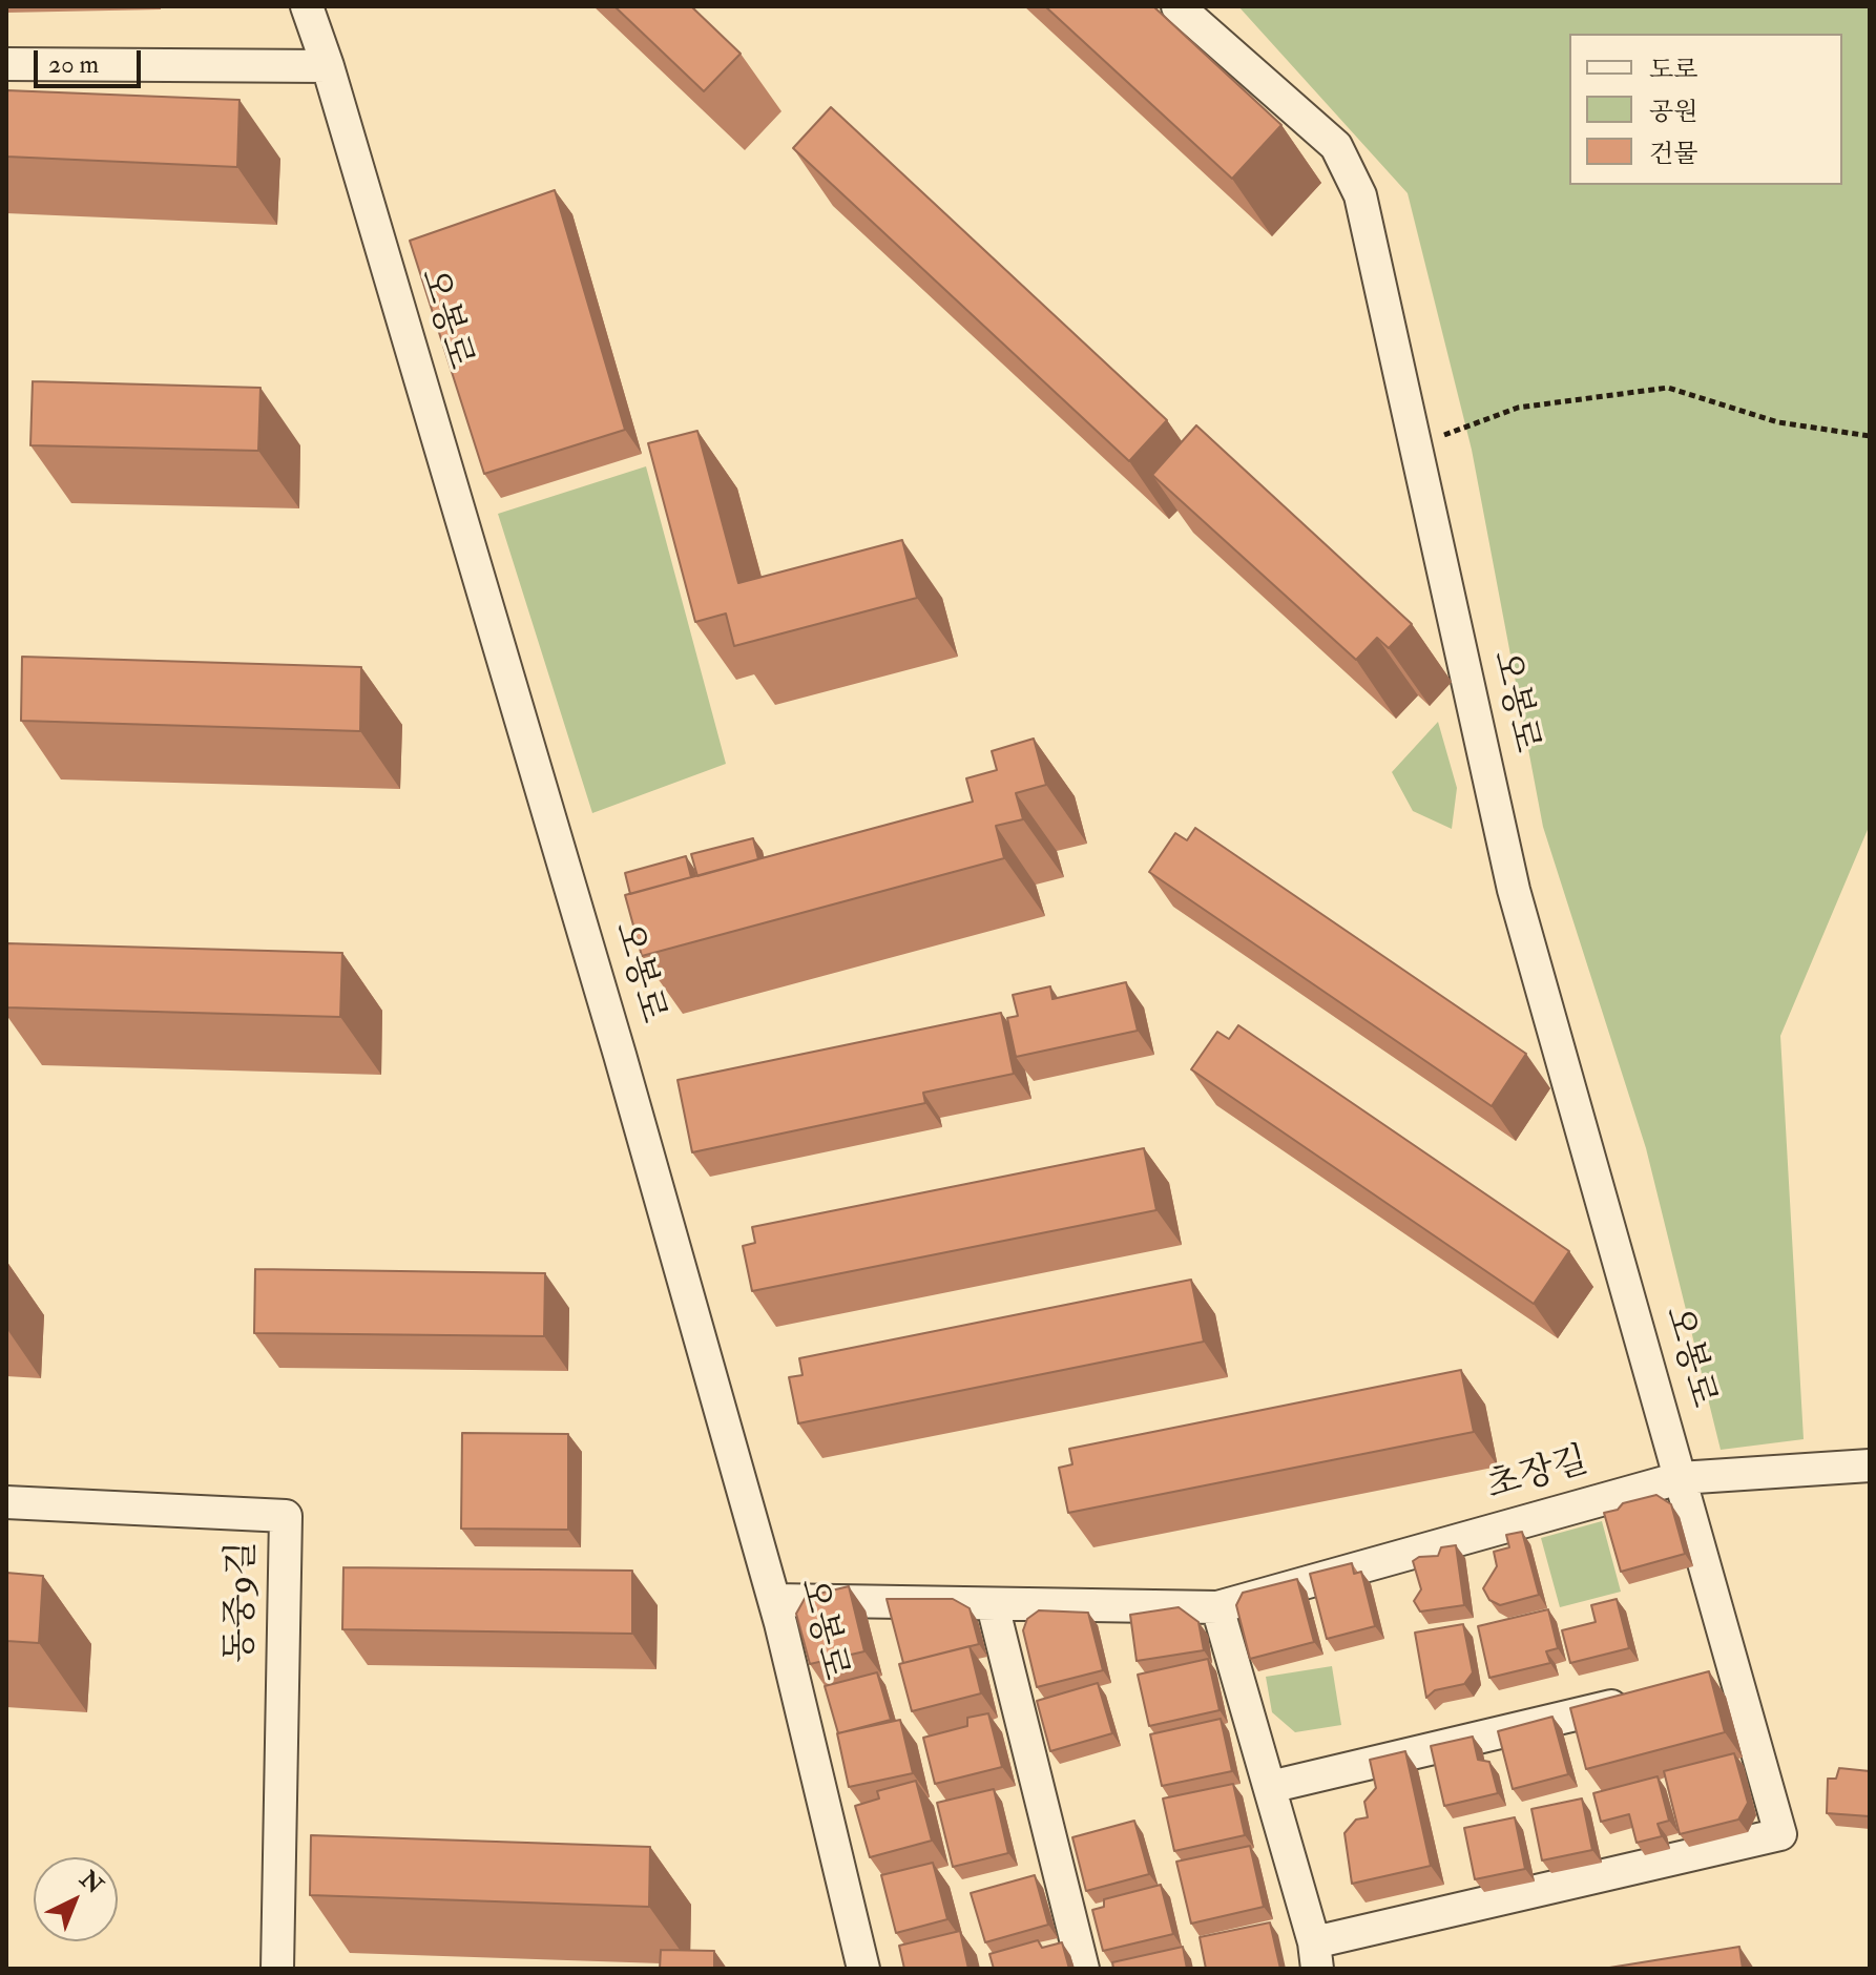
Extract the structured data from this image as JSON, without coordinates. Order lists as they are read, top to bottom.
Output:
{
  "streets": {
    "street": ["오봉로", "초장길", "동중9길"]
  },
  "crossings": [
    ["오봉로", "초장길"]
  ],
  "legend": ["도로", "공원", "건물"],
  "scale_bar": "20 m",
  "north": "top right"
}
